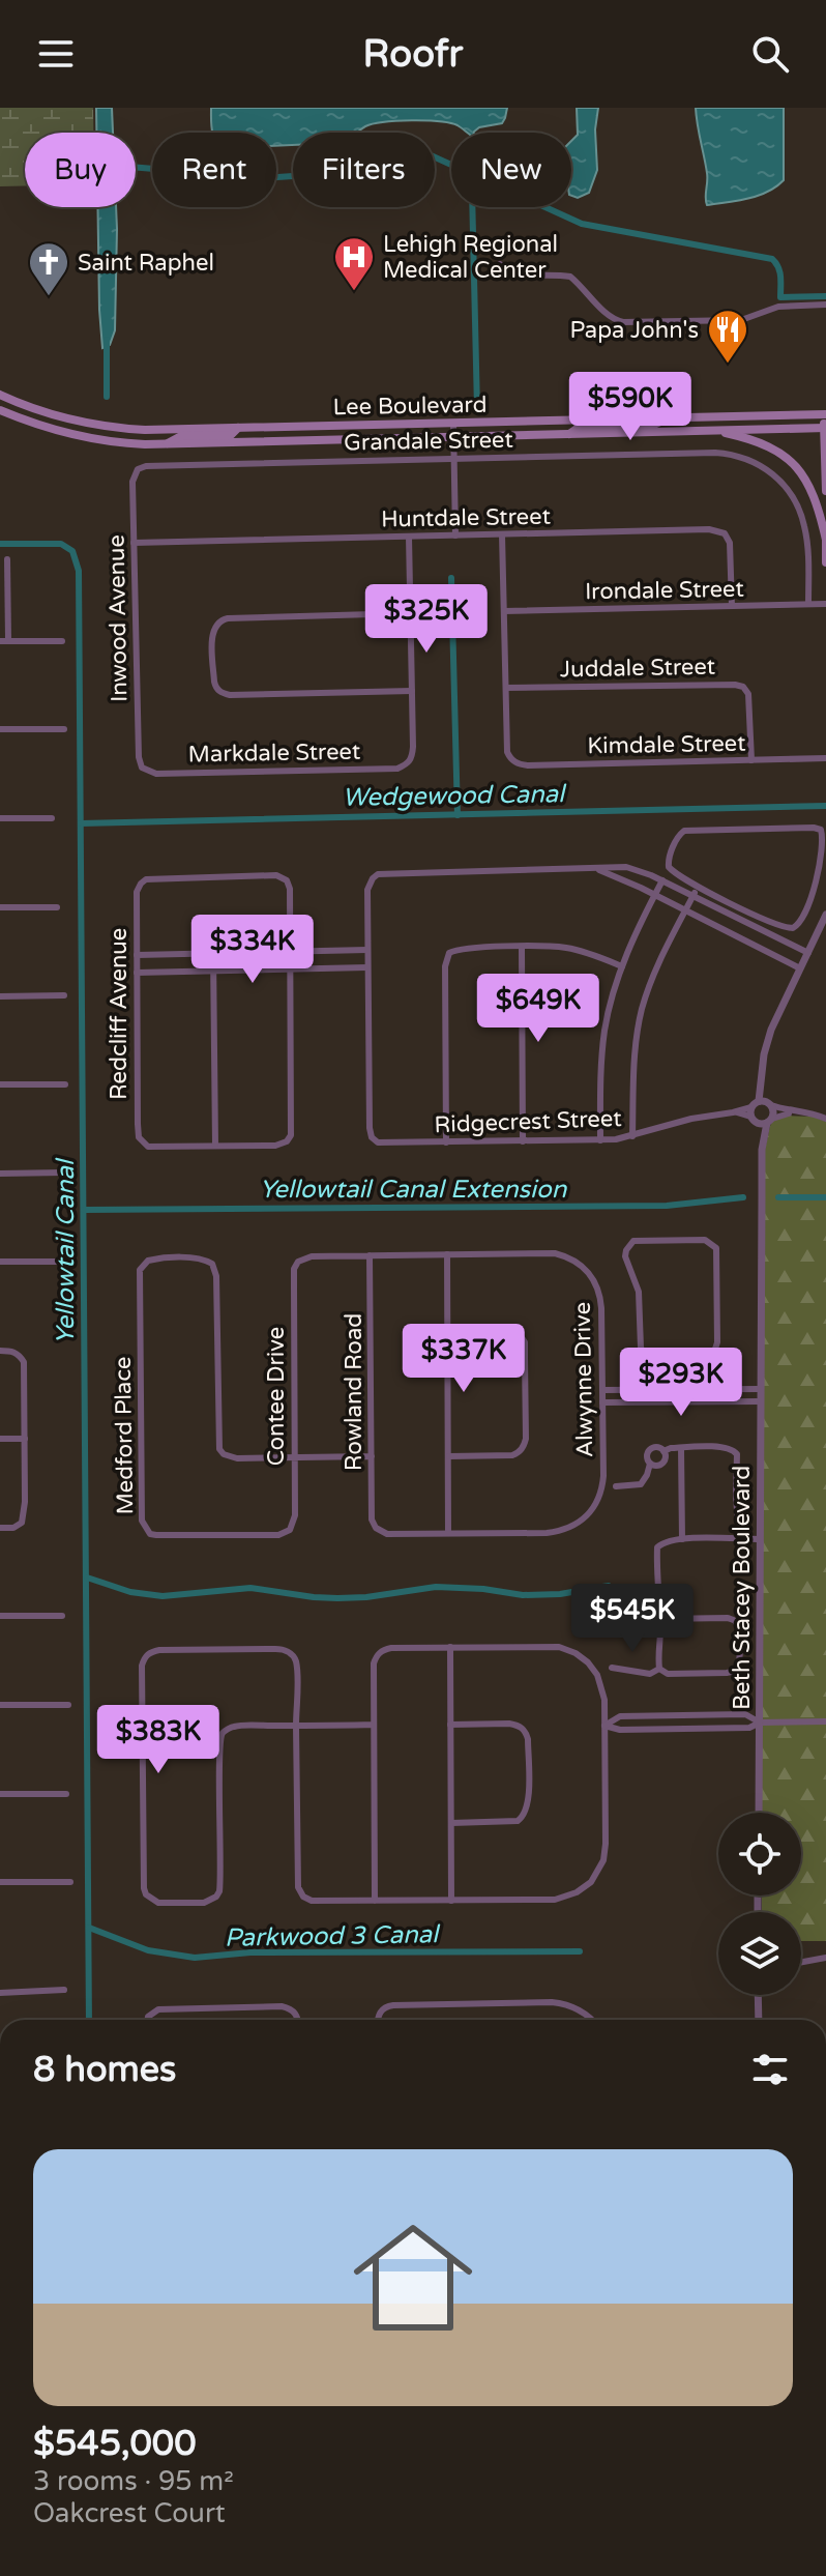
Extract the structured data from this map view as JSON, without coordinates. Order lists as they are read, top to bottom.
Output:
{
  "streets": {
    "main road": ["Lee Boulevard"],
    "street": [
      "Grandale Street",
      "Huntdale Street",
      "Irondale Street",
      "Inwood Avenue",
      "Juddale Street",
      "Kimdale Street",
      "Markdale Street",
      "Redcliff Avenue",
      "Ridgecrest Street",
      "Alwynne Drive",
      "Rowland Road",
      "Contee Drive",
      "Medford Place",
      "Beth Stacey Boulevard"
    ]
  },
  "crossings": [
    ["Grandale Street", "Irondale Street"],
    ["Grandale Street", "Inwood Avenue"],
    ["Huntdale Street", "Irondale Street"],
    ["Huntdale Street", "Inwood Avenue"],
    ["Inwood Avenue", "Markdale Street"],
    ["Juddale Street", "Kimdale Street"],
    ["Alwynne Drive", "Rowland Road"],
    ["Alwynne Drive", "Contee Drive"],
    ["Contee Drive", "Medford Place"]
  ],
  "water": [
    "Wedgewood Canal",
    "Yellowtail Canal Extension",
    "Yellowtail Canal",
    "Parkwood 3 Canal"
  ],
  "places": {
    "hospital": ["Lehigh Regional Medical Center"],
    "church": ["Saint Raphel"],
    "restaurant": ["Papa John's"]
  },
  "page": {
    "header": "Roofr",
    "chip": [
      "Buy",
      "Rent",
      "Filters",
      "New"
    ],
    "price": [
      "$590K",
      "$325K",
      "$334K",
      "$649K",
      "$337K",
      "$293K",
      "$545K",
      "$383K"
    ],
    "heading": "8 homes",
    "list": [
      {
        "name": "$545,000",
        "note": "3 rooms · 95 m² · Oakcrest Court"
      }
    ]
  }
}
